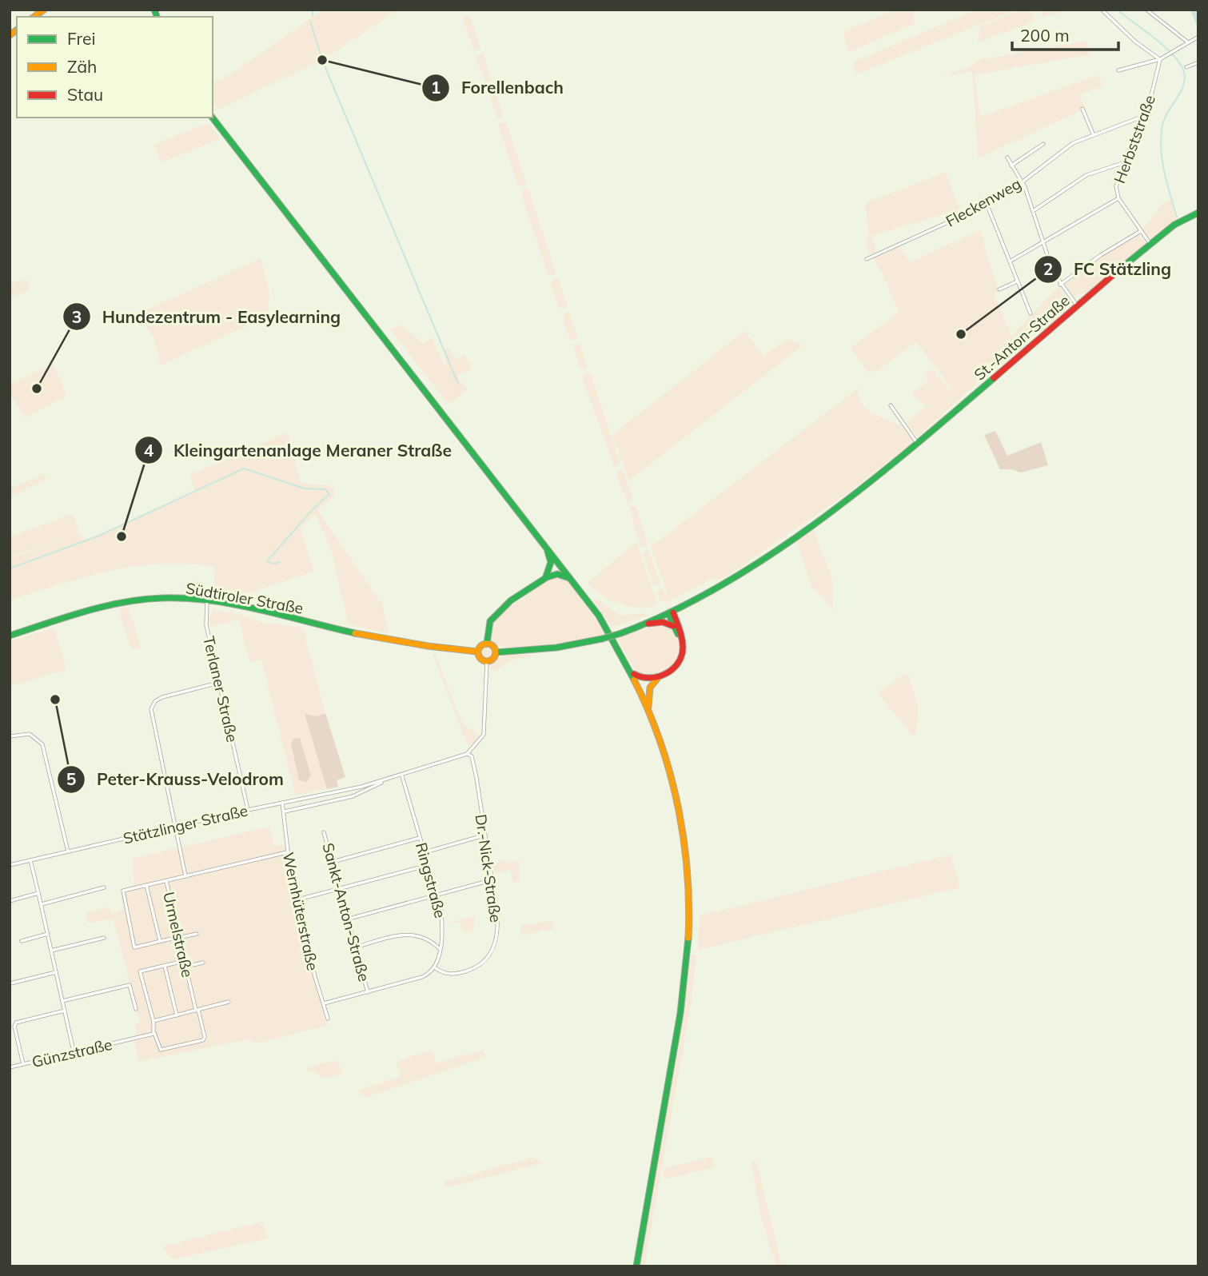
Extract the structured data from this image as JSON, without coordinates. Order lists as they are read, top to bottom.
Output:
{
  "streets": {
    "main road": ["St.-Anton-Straße", "Südtiroler Straße"],
    "street": [
      "Herbststraße",
      "Fleckenweg",
      "Terlaner Straße",
      "Stätzlinger Straße",
      "Dr.-Nick-Straße",
      "Ringstraße",
      "Wernhüterstraße",
      "Sankt-Anton-Straße",
      "Urmelstraße",
      "Günzstraße"
    ]
  },
  "crossings": [
    ["Herbststraße", "Fleckenweg"],
    ["Herbststraße", "St.-Anton-Straße"],
    ["St.-Anton-Straße", "Südtiroler Straße"],
    ["St.-Anton-Straße", "Stätzlinger Straße"],
    ["Südtiroler Straße", "Terlaner Straße"],
    ["Südtiroler Straße", "Stätzlinger Straße"],
    ["Terlaner Straße", "Stätzlinger Straße"],
    ["Stätzlinger Straße", "Dr.-Nick-Straße"],
    ["Stätzlinger Straße", "Ringstraße"],
    ["Stätzlinger Straße", "Wernhüterstraße"],
    ["Dr.-Nick-Straße", "Ringstraße"],
    ["Wernhüterstraße", "Urmelstraße"],
    ["Urmelstraße", "Günzstraße"]
  ],
  "places": [
    "Forellenbach",
    "FC Stätzling",
    "Hundezentrum - Easylearning",
    "Kleingartenanlage Meraner Straße",
    "Peter-Krauss-Velodrom"
  ],
  "legend": ["Frei", "Zäh", "Stau"],
  "scale_bar": "200 m"
}
